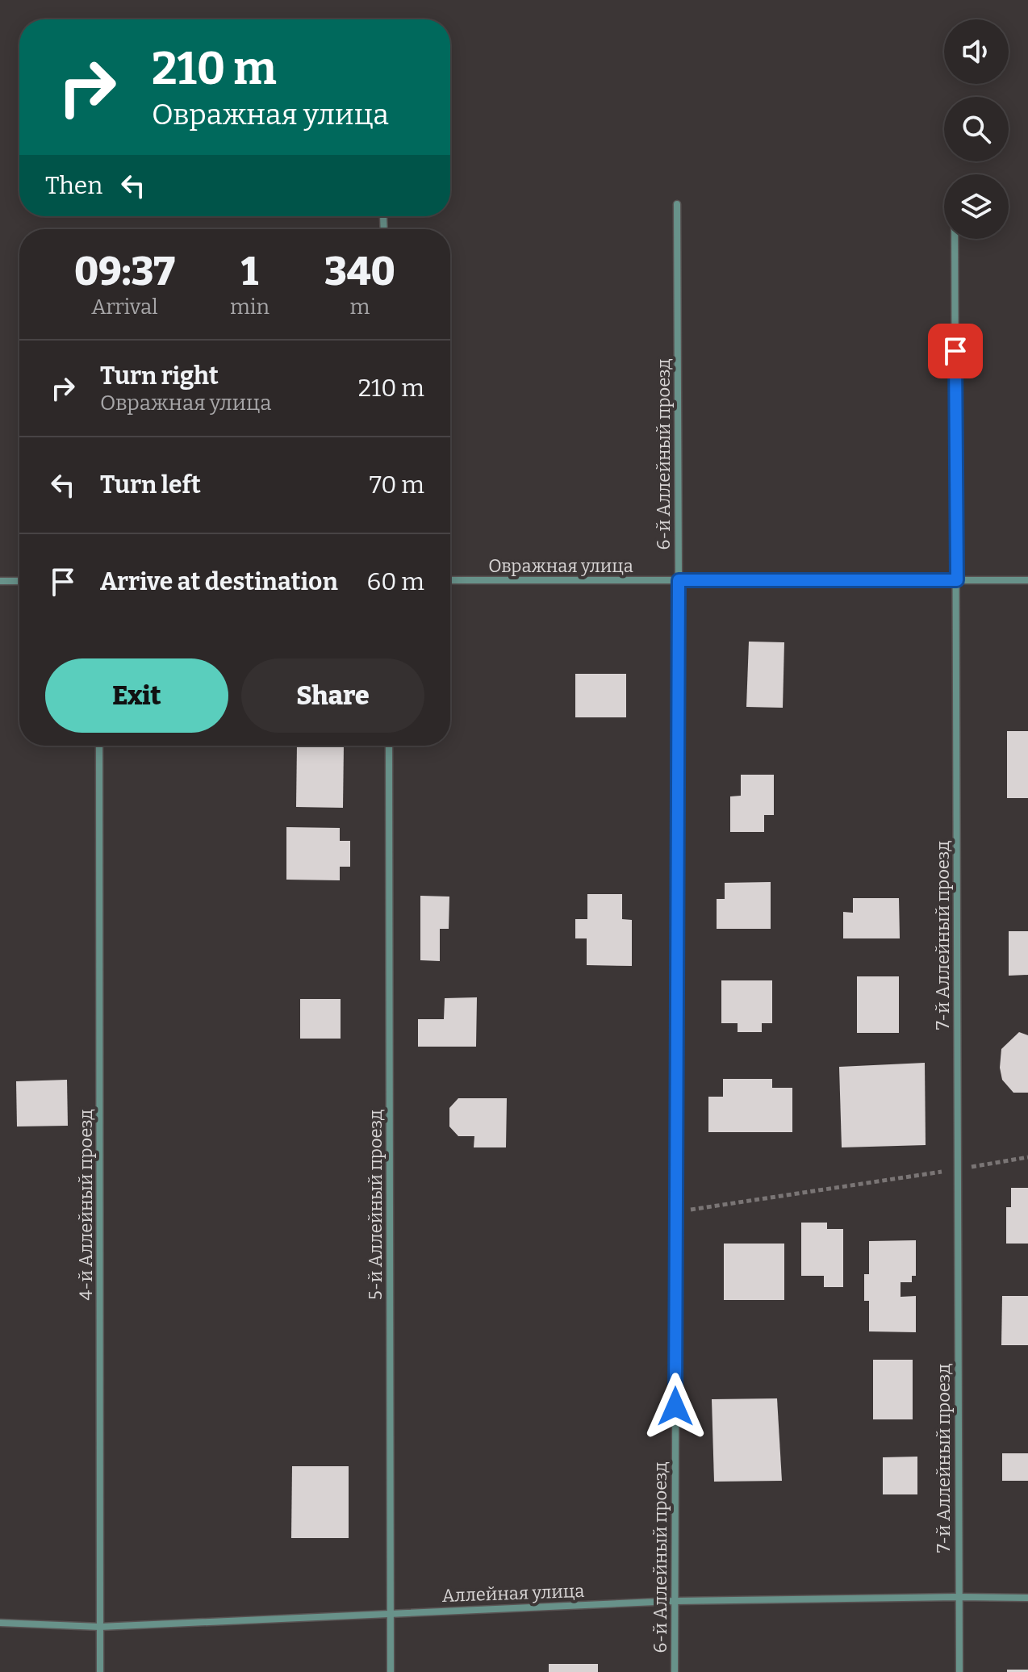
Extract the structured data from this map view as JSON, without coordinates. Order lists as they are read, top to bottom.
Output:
{
  "streets": {
    "street": [
      "6-й Аллейный проезд",
      "Овражная улица",
      "7-й Аллейный проезд",
      "4-й Аллейный проезд",
      "5-й Аллейный проезд",
      "Аллейная улица"
    ]
  },
  "crossings": [
    ["6-й Аллейный проезд", "Овражная улица"],
    ["6-й Аллейный проезд", "Аллейная улица"],
    ["Овражная улица", "7-й Аллейный проезд"],
    ["7-й Аллейный проезд", "Аллейная улица"],
    ["4-й Аллейный проезд", "Аллейная улица"],
    ["5-й Аллейный проезд", "Аллейная улица"]
  ],
  "page": {
    "turn": ["210 m", "Овражная улица"],
    "then": "Then",
    "eta": [
      "09:37",
      "Arrival",
      "1",
      "min",
      "340",
      "m"
    ],
    "list": [
      {
        "name": "Turn right",
        "note": "Овражная улица",
        "value": "210 m"
      },
      {
        "name": "Turn left",
        "value": "70 m"
      },
      {
        "name": "Arrive at destination",
        "value": "60 m"
      }
    ],
    "buttons": ["Exit", "Share"]
  }
}
